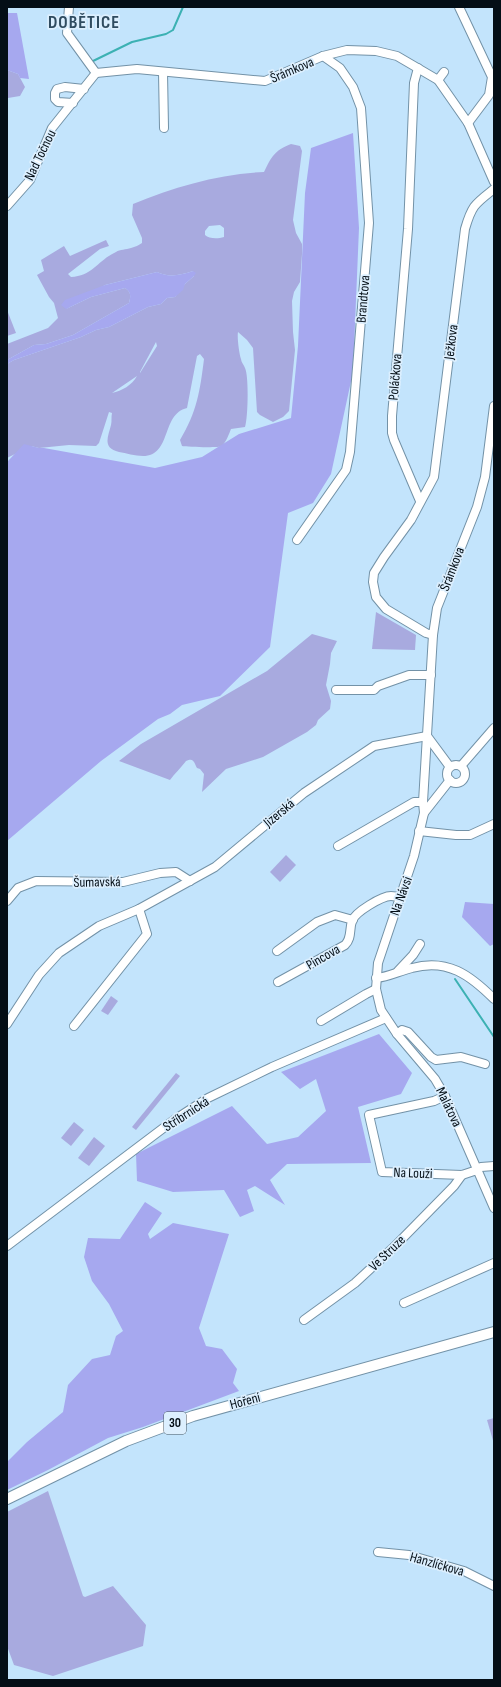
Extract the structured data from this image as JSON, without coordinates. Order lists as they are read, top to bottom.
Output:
{
  "streets": {
    "main road": ["Hoření", "30"],
    "street": [
      "Šrámkova",
      "Nad Točnou",
      "Brandtova",
      "Ježkova",
      "Poláčkova",
      "Jizerská",
      "Šumavská",
      "Na Návsi",
      "Pincova",
      "Malátova",
      "Stříbrnická",
      "Na Louži",
      "Ve Struze",
      "Hanzlíčkova"
    ]
  },
  "crossings": [
    ["Šrámkova", "Nad Točnou"],
    ["Šrámkova", "Brandtova"],
    ["Šrámkova", "Poláčkova"],
    ["Šrámkova", "Jizerská"],
    ["Šrámkova", "Na Návsi"],
    ["Ježkova", "Poláčkova"],
    ["Jizerská", "Šumavská"],
    ["Na Návsi", "Malátova"],
    ["Na Návsi", "Stříbrnická"],
    ["Malátova", "Stříbrnická"],
    ["Malátova", "Na Louži"],
    ["Na Louži", "Ve Struze"]
  ],
  "districts": ["DOBĚTICE"]
}
